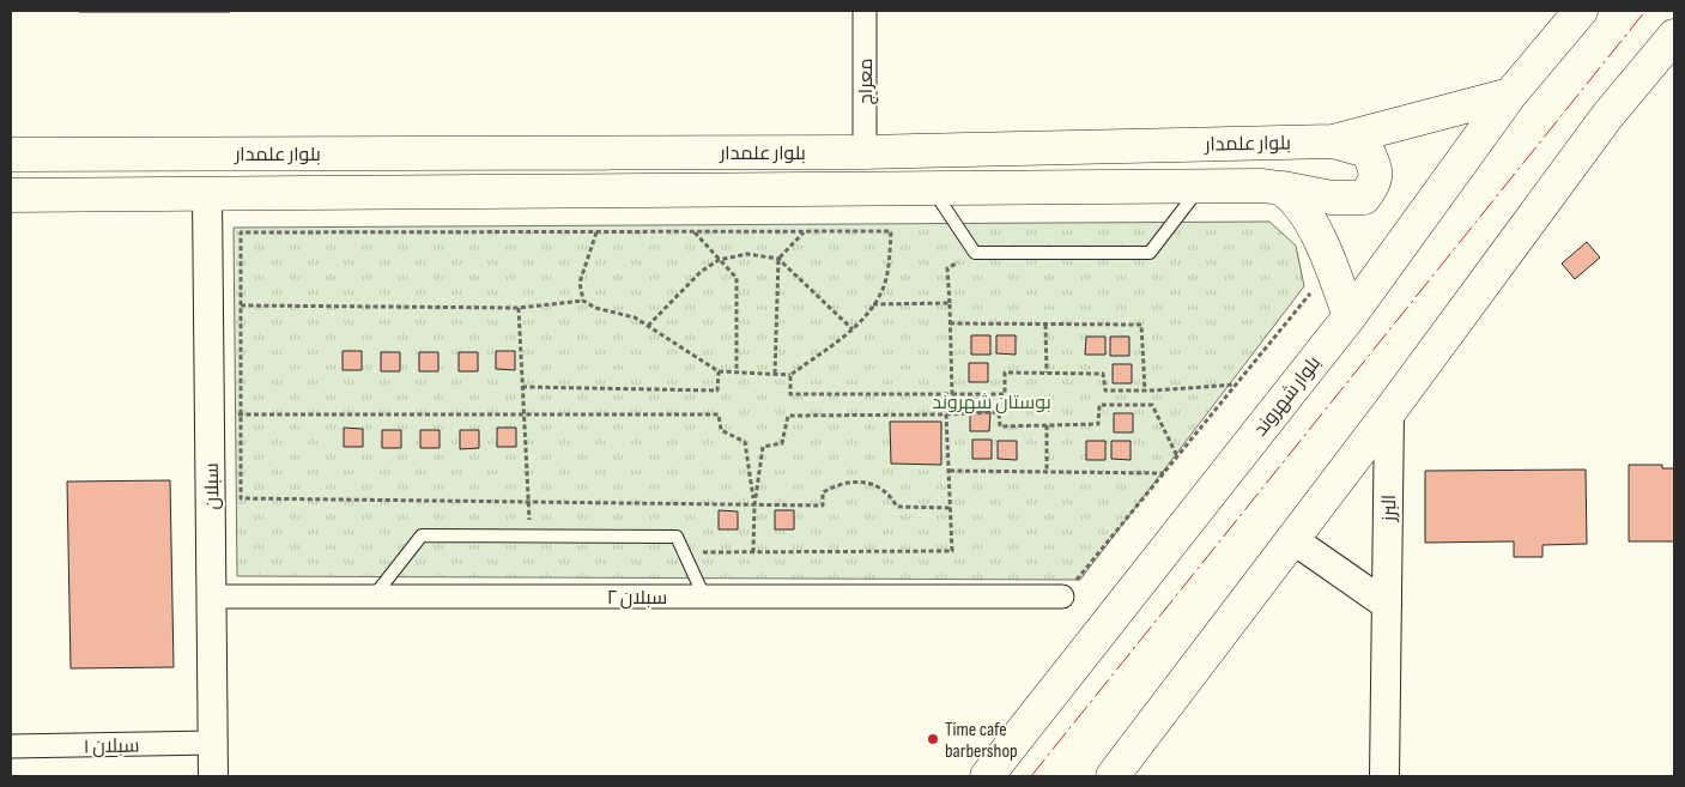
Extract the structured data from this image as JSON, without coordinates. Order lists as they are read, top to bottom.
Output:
{
  "streets": {
    "main road": ["بلوار علمدار", "بلوار شهروند"],
    "street": [
      "معراج",
      "سبلان",
      "البرز",
      "سبلان ۲",
      "سبلان ۱"
    ]
  },
  "crossings": [
    ["معراج", "بلوار علمدار"],
    ["بلوار علمدار", "بلوار شهروند"],
    ["بلوار علمدار", "سبلان"],
    ["سبلان", "سبلان ۲"],
    ["سبلان", "سبلان ۱"]
  ],
  "parks": ["بوستان شهروند"],
  "places": ["Time cafe barbershop"]
}
